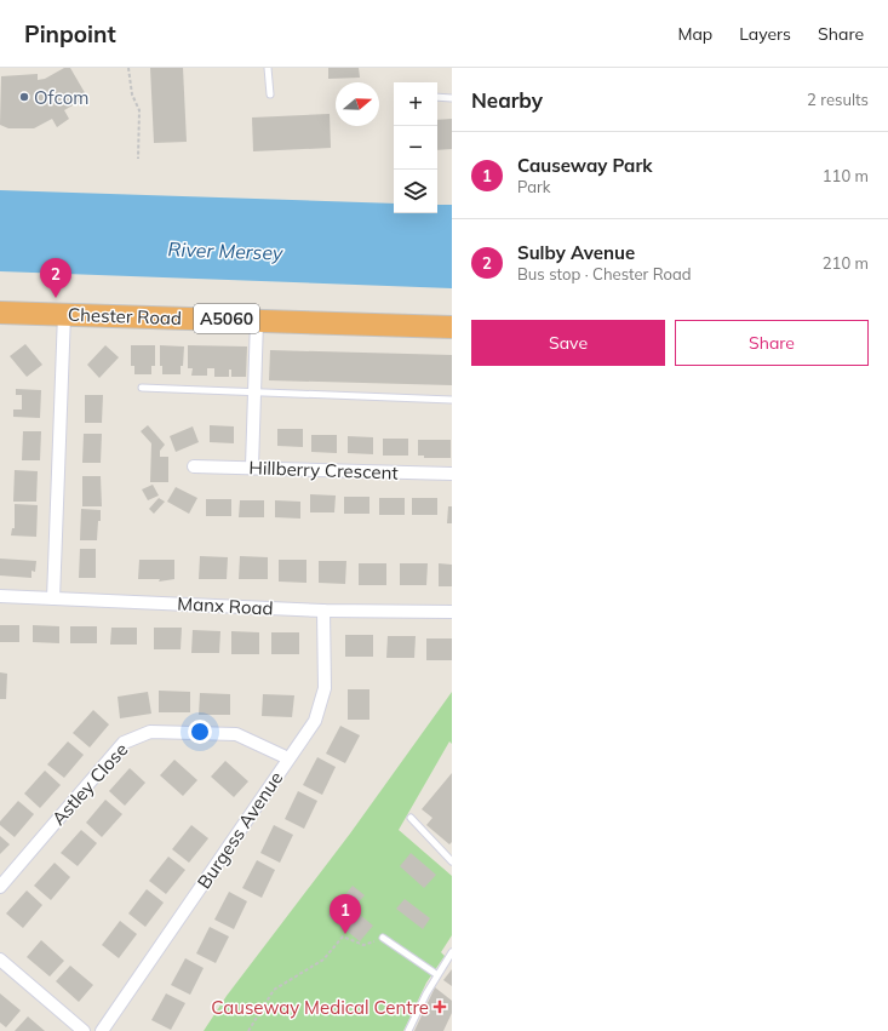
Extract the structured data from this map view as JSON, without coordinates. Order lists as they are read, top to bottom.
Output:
{
  "streets": {
    "highway": ["Chester Road", "A5060"],
    "street": [
      "Hillberry Crescent",
      "Manx Road",
      "Astley Close",
      "Burgess Avenue"
    ]
  },
  "crossings": [
    ["Manx Road", "Burgess Avenue"],
    ["Astley Close", "Burgess Avenue"]
  ],
  "water": ["River Mersey"],
  "places": {
    "other": ["Ofcom"],
    "health": ["Causeway Medical Centre"]
  },
  "north": "right",
  "page": {
    "header": "Pinpoint",
    "nav": ["Map", "Layers", "Share"],
    "heading": ["Nearby", "2 results"],
    "map_buttons": ["+", "−"],
    "list": [
      {
        "mark": "1",
        "name": "Causeway Park",
        "note": "Park",
        "value": "110 m"
      },
      {
        "mark": "2",
        "name": "Sulby Avenue",
        "note": "Bus stop · Chester Road",
        "value": "210 m"
      }
    ],
    "pins": ["2", "1"],
    "buttons": ["Save", "Share"]
  }
}
